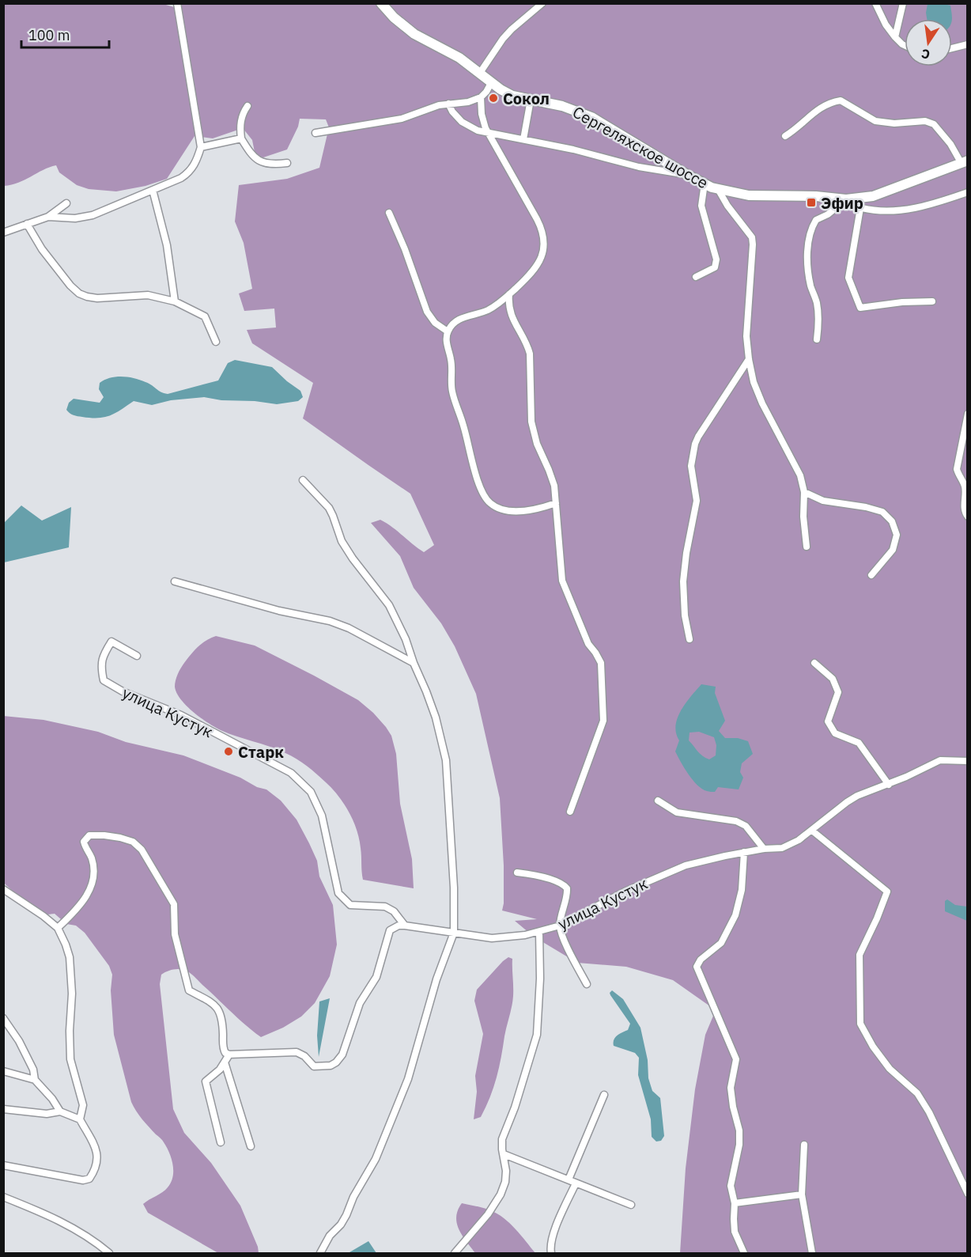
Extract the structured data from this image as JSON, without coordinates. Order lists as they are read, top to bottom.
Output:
{
  "streets": {
    "main road": ["Сергеляхское шоссе"],
    "street": ["улица Кустук"]
  },
  "places": {
    "other": ["Сокол", "Старк"],
    "transit": ["Эфир"]
  },
  "scale_bar": "100 m",
  "north": "bottom"
}
